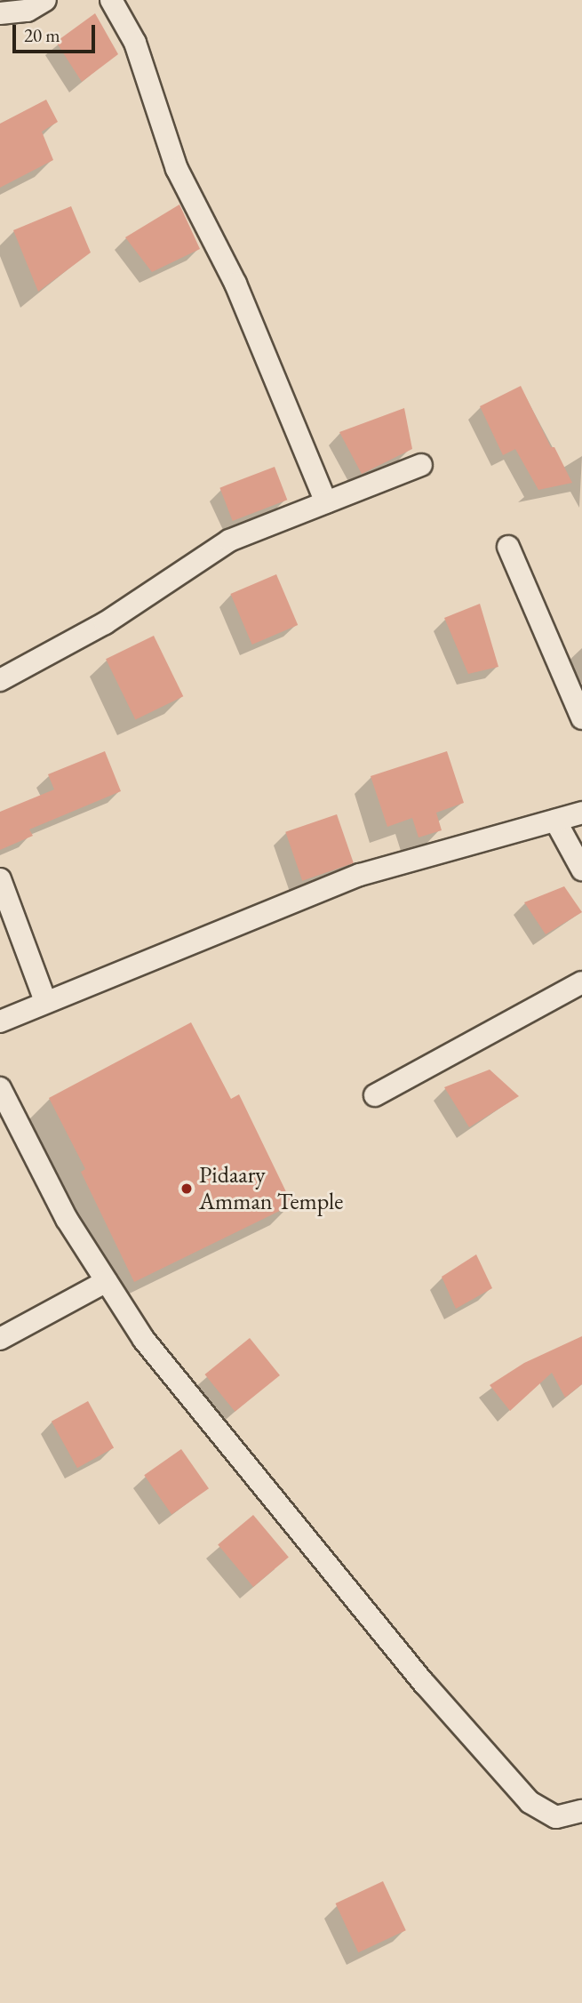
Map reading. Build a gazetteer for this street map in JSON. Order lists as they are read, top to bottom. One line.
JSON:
{"places":["Pidaary Amman Temple"],"scale_bar":"20 m"}
